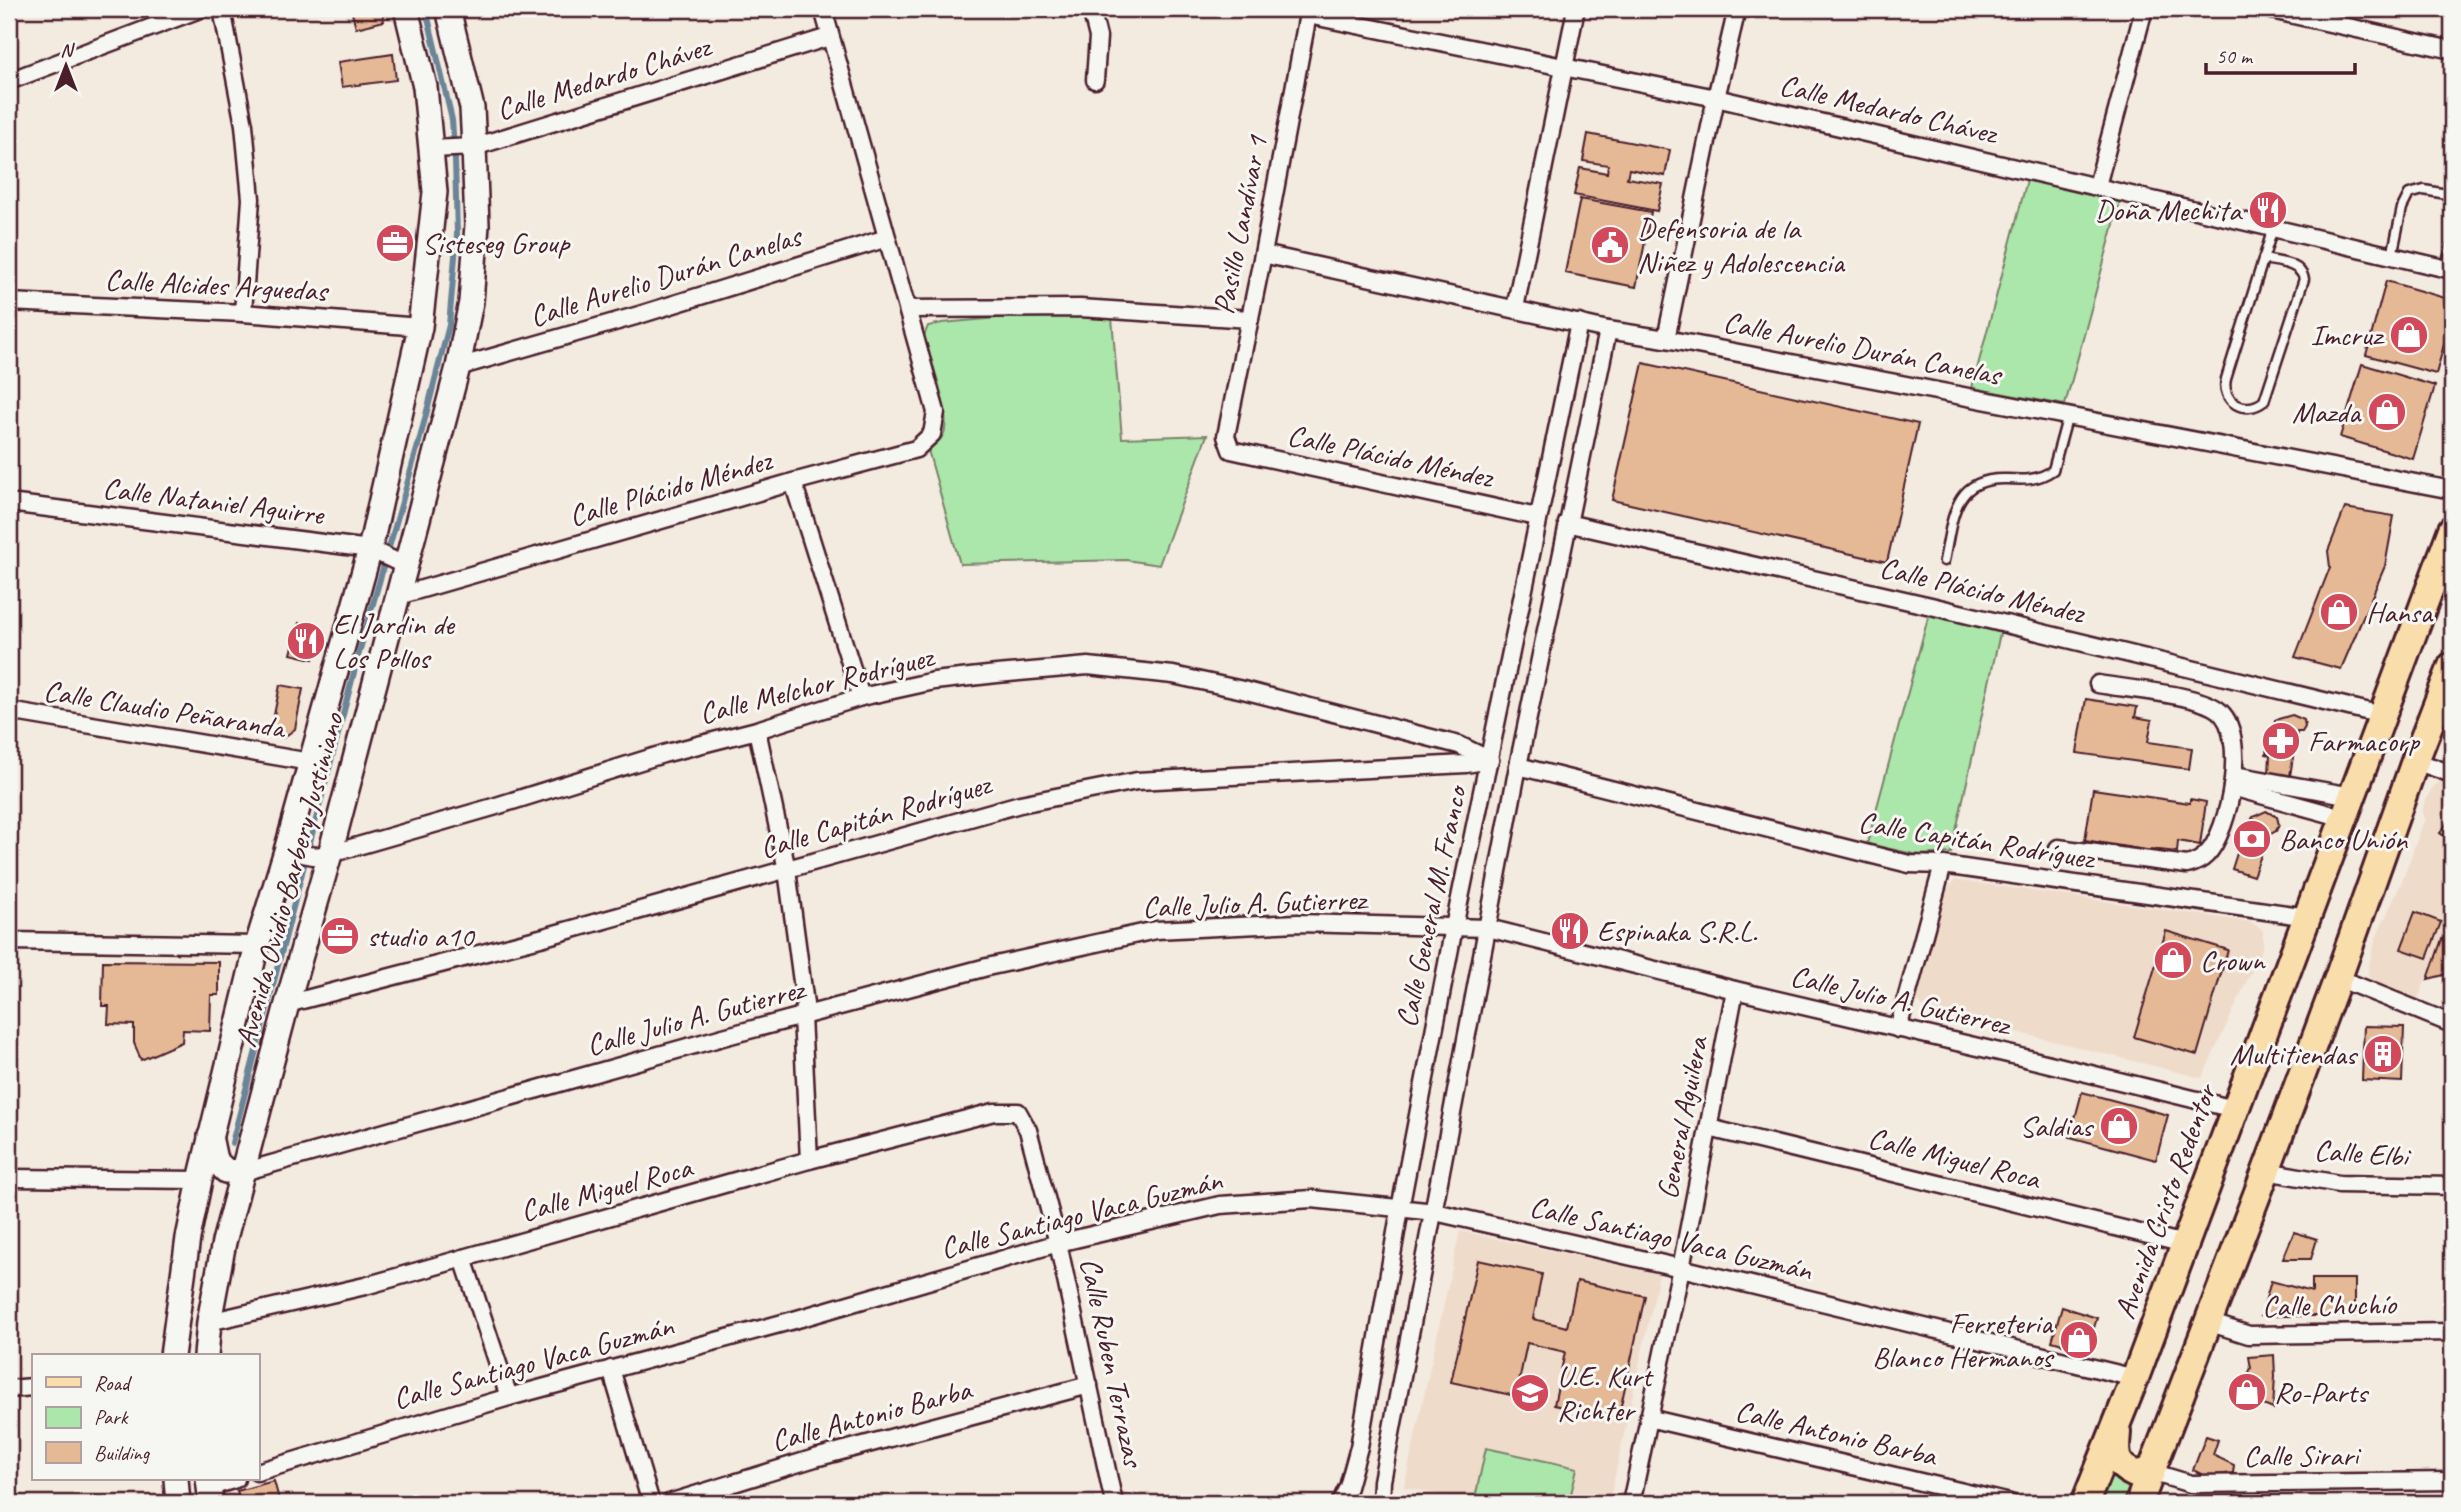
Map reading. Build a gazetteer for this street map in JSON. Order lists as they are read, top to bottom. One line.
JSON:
{"streets":{"main road":["Avenida Cristo Redentor"],"street":["Calle Medardo Chávez","Pasillo Landívar 1","Calle Aurelio Durán Canelas","Calle Alcides Arguedas","Calle Plácido Méndez","Calle Nataniel Aguirre","Calle Melchor Rodríguez","Calle Claudio Peñaranda","Calle Capitán Rodríguez","Avenida Ovidio Barbery Justiniano","Calle Julio A. Gutierrez","Calle General M. Franco","General Aguilera","Calle Elbi","Calle Miguel Roca","Calle Santiago Vaca Guzmán","Calle Chuchío","Calle Ruben Terrazas","Calle Antonio Barba","Calle Sirari"]},"crossings":[["Calle Medardo Chávez","Pasillo Landívar 1"],["Calle Medardo Chávez","Avenida Ovidio Barbery Justiniano"],["Pasillo Landívar 1","Calle Aurelio Durán Canelas"],["Pasillo Landívar 1","Calle Plácido Méndez"],["Calle Aurelio Durán Canelas","Avenida Ovidio Barbery Justiniano"],["Calle Aurelio Durán Canelas","Calle General M. Franco"],["Calle Alcides Arguedas","Avenida Ovidio Barbery Justiniano"],["Calle Plácido Méndez","Avenida Ovidio Barbery Justiniano"],["Calle Plácido Méndez","Calle General M. Franco"],["Calle Plácido Méndez","Avenida Cristo Redentor"],["Calle Nataniel Aguirre","Avenida Ovidio Barbery Justiniano"],["Calle Melchor Rodríguez","Calle Capitán Rodríguez"],["Calle Melchor Rodríguez","Avenida Ovidio Barbery Justiniano"],["Calle Melchor Rodríguez","Calle General M. Franco"],["Calle Claudio Peñaranda","Avenida Ovidio Barbery Justiniano"],["Calle Capitán Rodríguez","Avenida Ovidio Barbery Justiniano"],["Calle Capitán Rodríguez","Calle General M. Franco"],["Calle Capitán Rodríguez","Avenida Cristo Redentor"],["Avenida Ovidio Barbery Justiniano","Calle Julio A. Gutierrez"],["Avenida Ovidio Barbery Justiniano","Calle Miguel Roca"],["Calle Julio A. Gutierrez","Calle General M. Franco"],["Calle Julio A. Gutierrez","General Aguilera"],["Calle Julio A. Gutierrez","Avenida Cristo Redentor"],["Calle General M. Franco","Calle Santiago Vaca Guzmán"],["General Aguilera","Calle Miguel Roca"],["General Aguilera","Calle Santiago Vaca Guzmán"],["General Aguilera","Calle Antonio Barba"],["Calle Miguel Roca","Avenida Cristo Redentor"],["Calle Miguel Roca","Calle Ruben Terrazas"],["Avenida Cristo Redentor","Calle Santiago Vaca Guzmán"],["Calle Santiago Vaca Guzmán","Calle Ruben Terrazas"],["Calle Ruben Terrazas","Calle Antonio Barba"]],"places":{"restaurant":["Doña Mechita","El Jardin de Los Pollos","Espinaka S.R.L."],"office":["Sisteseg Group","studio a10"],"public building":["Defensoria de la Niñez y Adolescencia"],"shop":["Imcruz","Mazda","Hansa","Crown","Saldias","Ferreteria Blanco Hermanos","Ro-Parts"],"pharmacy":["Farmacorp"],"bank":["Banco Unión"],"building":["Multitiendas"],"school or university":["U.E. Kurt Richter"]},"legend":["Road","Park","Building"],"scale_bar":"50 m","north":"top"}
